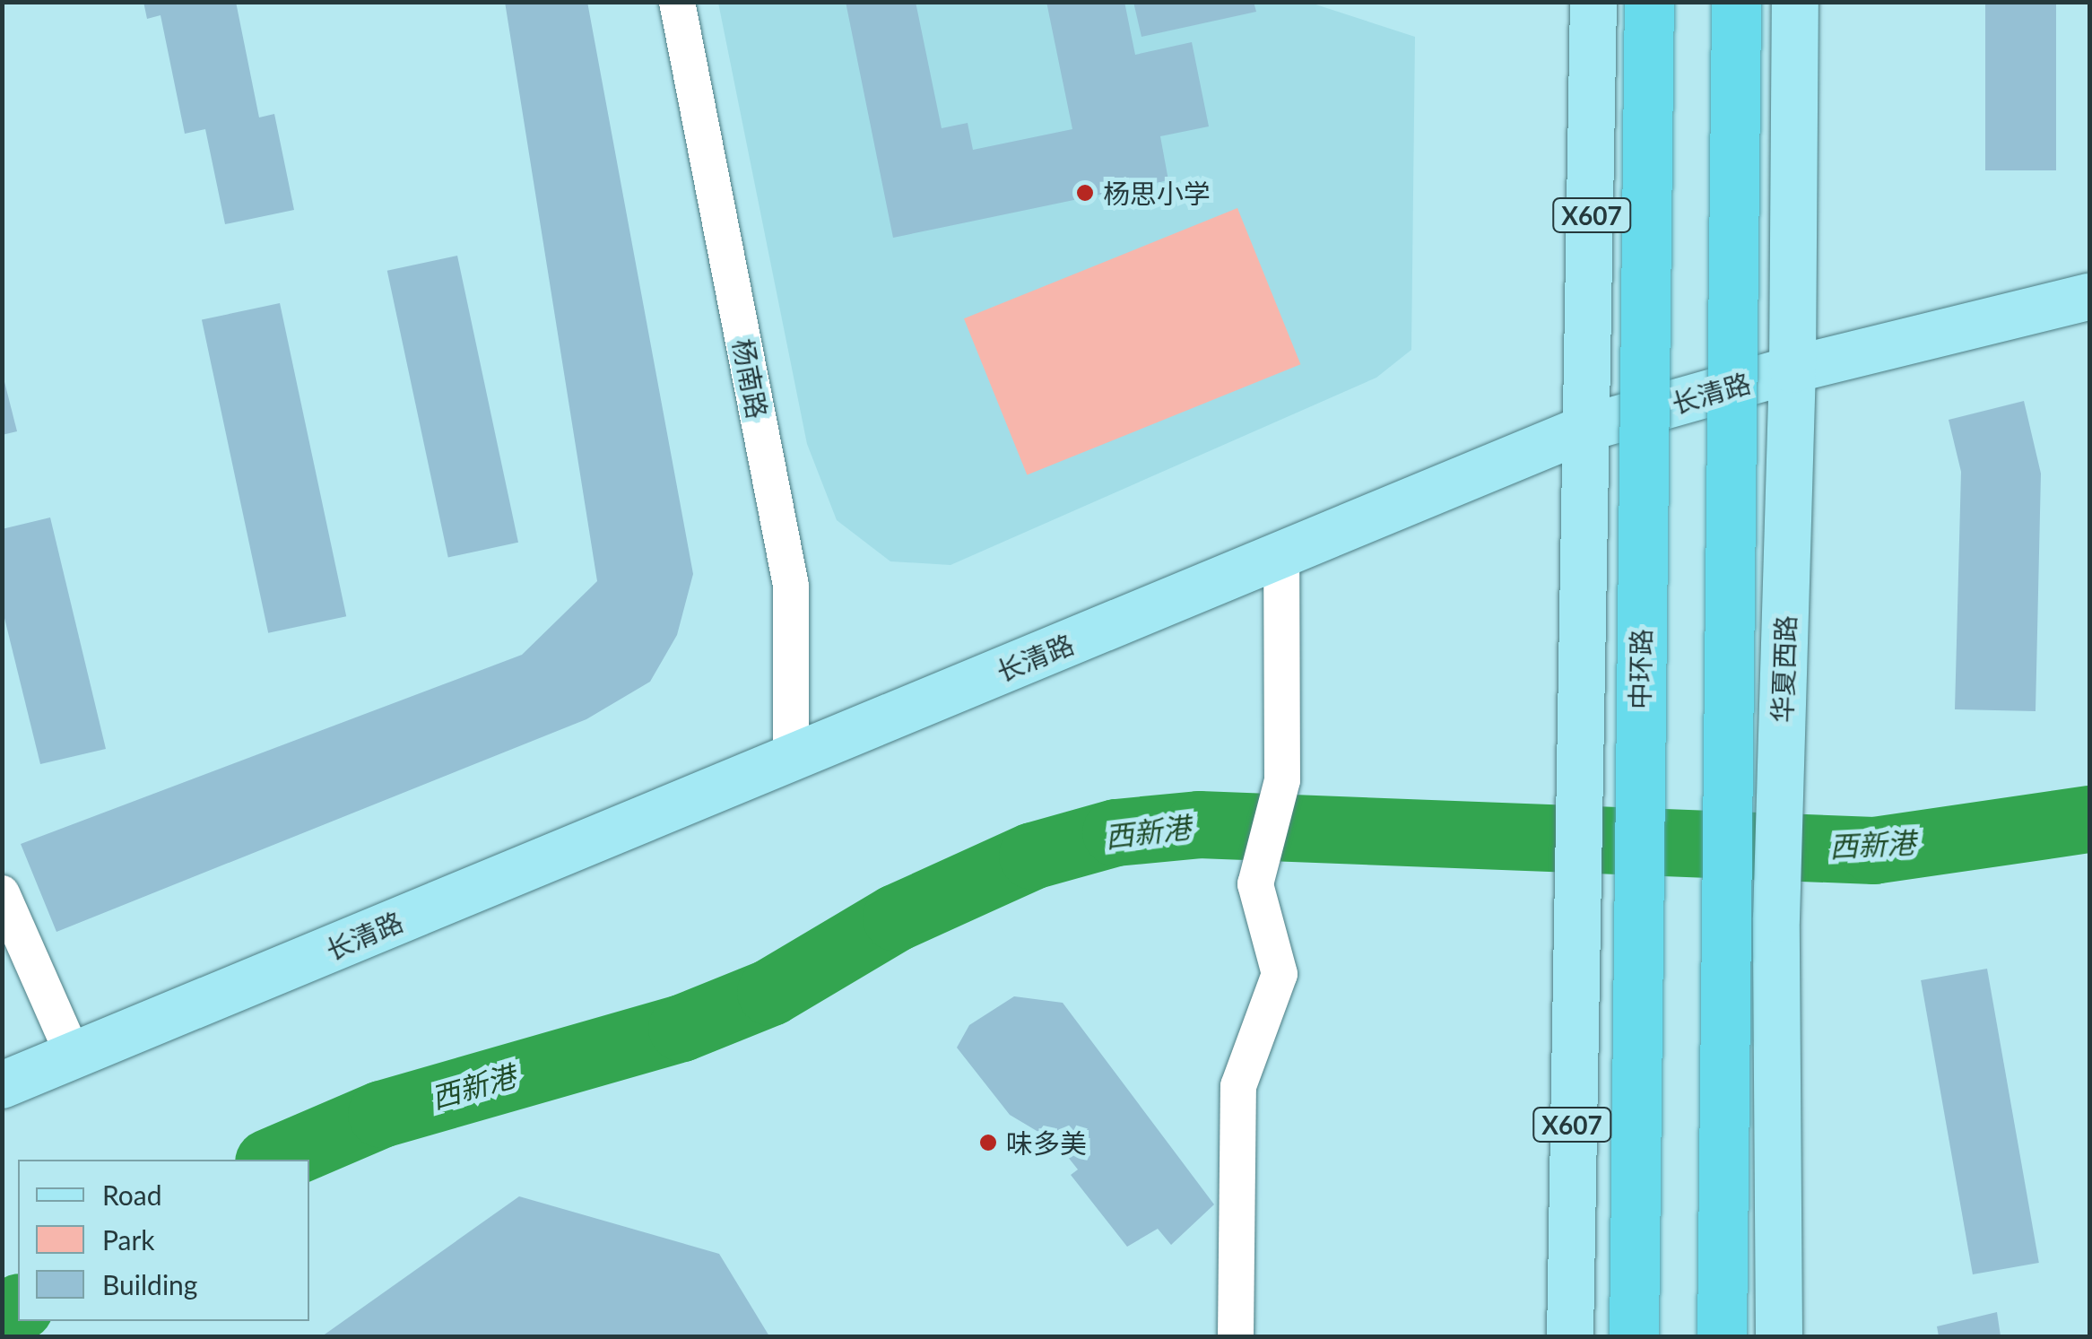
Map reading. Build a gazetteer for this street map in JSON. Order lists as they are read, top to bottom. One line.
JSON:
{"streets":{"highway":["中环路"],"main road":["X607","长清路","华夏西路"],"street":["杨南路"]},"crossings":[["X607","长清路"],["杨南路","长清路"],["长清路","华夏西路"]],"water":["西新港"],"places":["杨思小学","味多美"],"legend":["Road","Park","Building"]}
